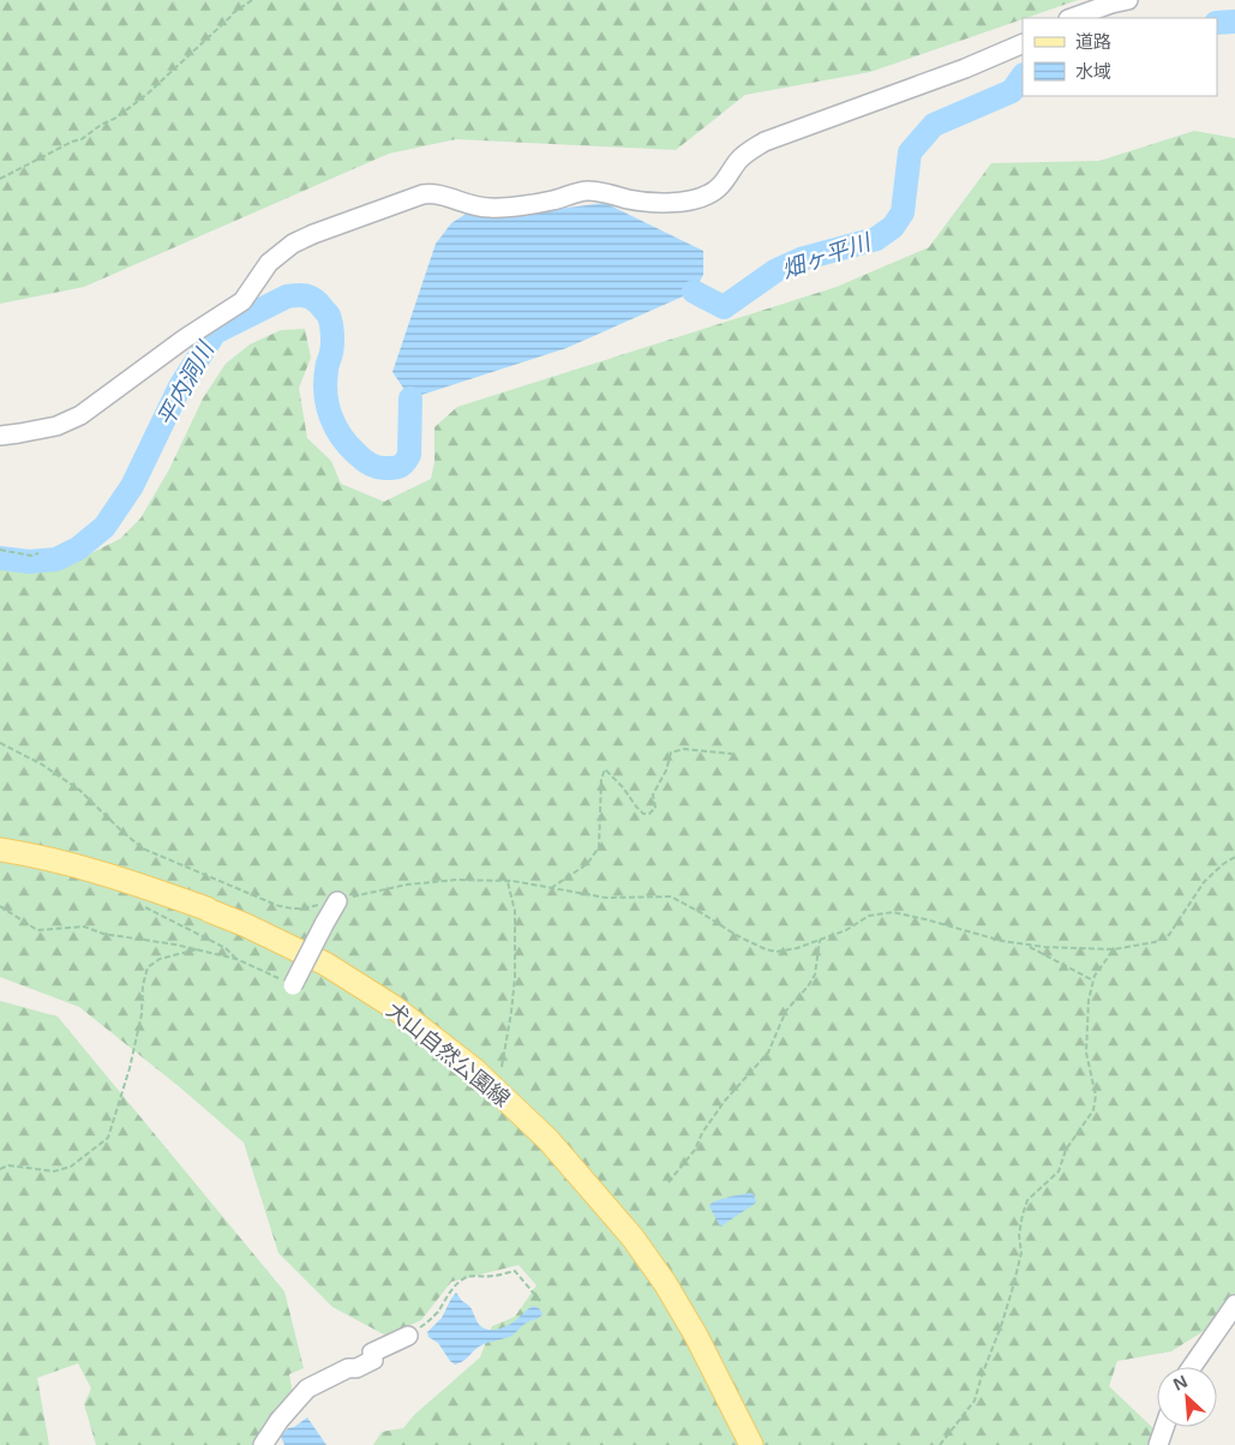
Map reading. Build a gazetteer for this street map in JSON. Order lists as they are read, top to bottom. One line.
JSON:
{"streets":{"main road":["犬山自然公園線"]},"water":["畑ヶ平川","平内洞川"],"legend":["道路","水域"],"north":"top left"}
